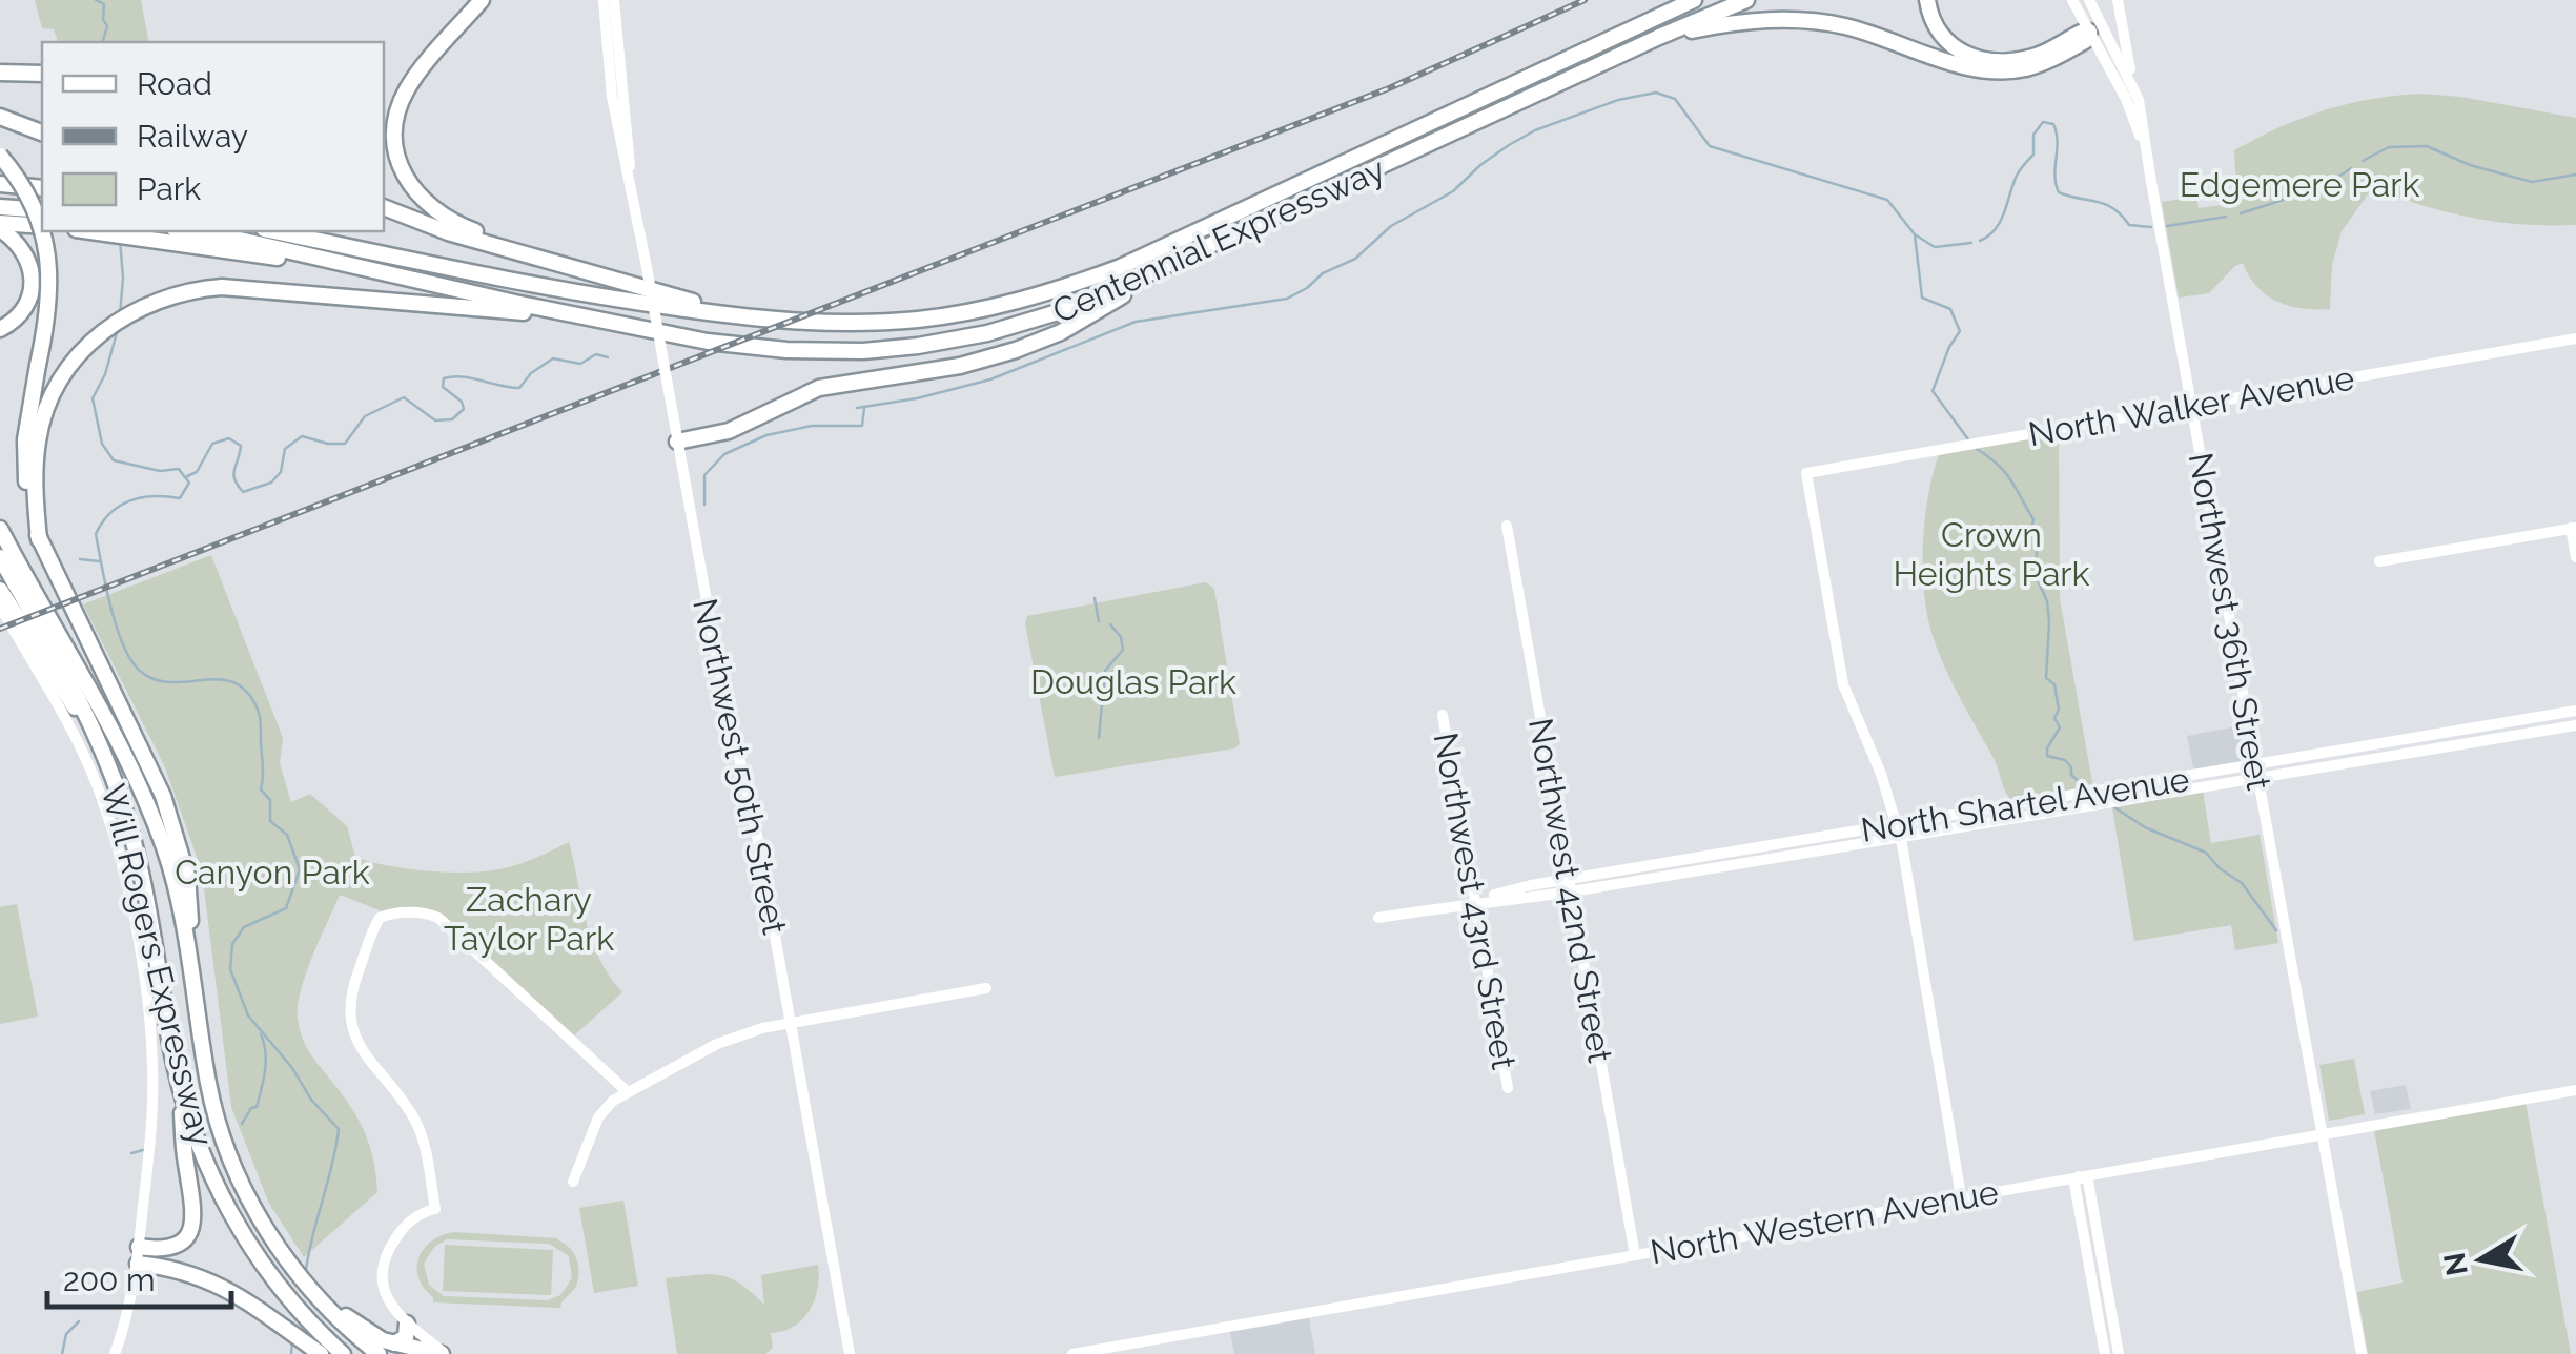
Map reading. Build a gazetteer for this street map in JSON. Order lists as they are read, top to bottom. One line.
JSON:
{"streets":{"highway":["Centennial Expressway","Will Rogers Expressway"],"street":["North Walker Avenue","Northwest 36th Street","Northwest 50th Street","North Shartel Avenue","Northwest 42nd Street","Northwest 43rd Street","North Western Avenue"]},"crossings":[["North Walker Avenue","Northwest 36th Street"],["North Walker Avenue","North Shartel Avenue"],["Northwest 36th Street","North Shartel Avenue"],["Northwest 36th Street","North Western Avenue"],["North Shartel Avenue","Northwest 42nd Street"],["North Shartel Avenue","Northwest 43rd Street"],["Northwest 42nd Street","North Western Avenue"]],"parks":["Edgemere Park","Crown Heights Park","Douglas Park","Canyon Park","Zachary Taylor Park"],"legend":["Road","Railway","Park"],"scale_bar":"200 m","north":"left"}
